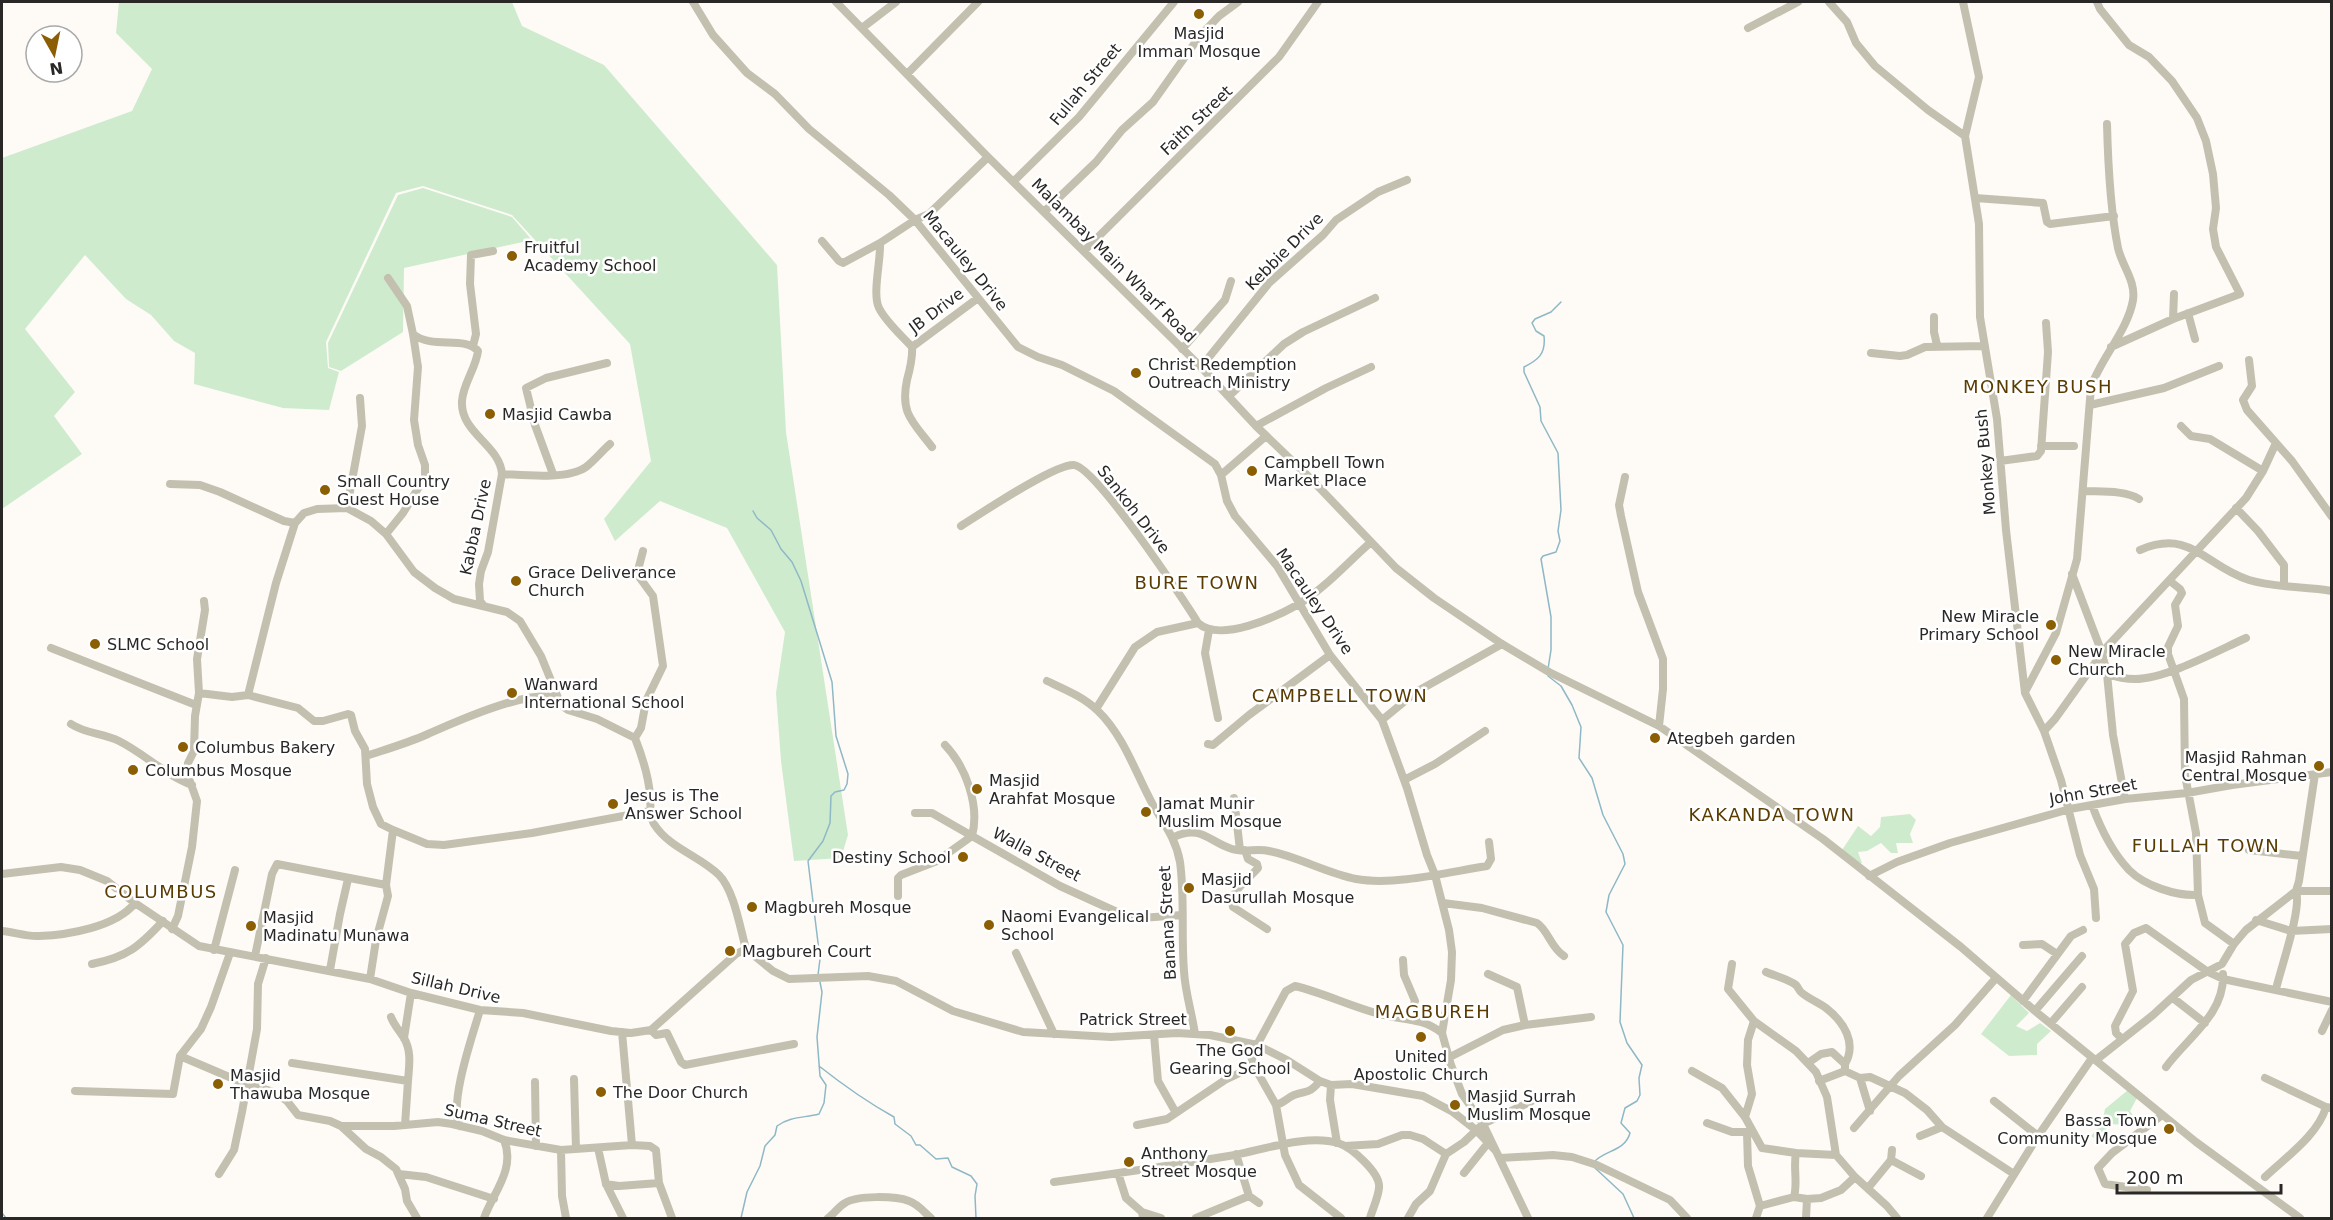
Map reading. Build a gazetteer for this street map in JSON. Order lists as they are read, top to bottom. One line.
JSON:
{"streets":{"street":["Fullah Street","Faith Street","Kebbie Drive","Macauley Drive","Malambay Main Wharf Road","JB Drive","Monkey Bush","Sankoh Drive","Kabba Drive","John Street","Walla Street","Banana Street","Sillah Drive","Patrick Street","Suma Street"]},"crossings":[["Fullah Street","Malambay Main Wharf Road"],["Faith Street","Malambay Main Wharf Road"],["Kebbie Drive","Malambay Main Wharf Road"],["Macauley Drive","JB Drive"],["Macauley Drive","Patrick Street"],["Malambay Main Wharf Road","John Street"],["Monkey Bush","John Street"],["Walla Street","Banana Street"],["Banana Street","Patrick Street"]],"districts":["MONKEY BUSH","BURE TOWN","CAMPBELL TOWN","KAKANDA TOWN","FULLAH TOWN","COLUMBUS","MAGBUREH"],"places":["Masjid Imman Mosque","Fruitful Academy School","Christ Redemption Outreach Ministry","Masjid Cawba","Campbell Town Market Place","Small Country Guest House","Grace Deliverance Church","New Miracle Primary School","SLMC School","New Miracle Church","Wanward International School","Ategbeh garden","Columbus Bakery","Masjid Rahman Central Mosque","Columbus Mosque","Masjid Arahfat Mosque","Jesus is The Answer School","Jamat Munir Muslim Mosque","Destiny School","Masjid Dasurullah Mosque","Magbureh Mosque","Naomi Evangelical School","Masjid Madinatu Munawa","Magbureh Court","The God Gearing School","United Apostolic Church","Masjid Thawuba Mosque","The Door Church","Masjid Surrah Muslim Mosque","Bassa Town Community Mosque","Anthony Street Mosque"],"scale_bar":"200 m","north":"bottom"}
